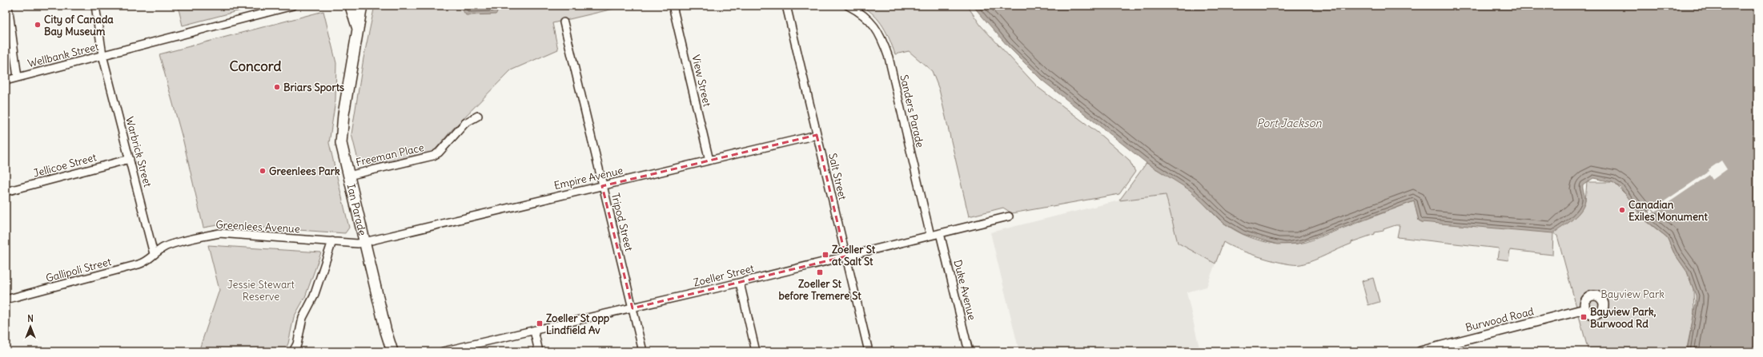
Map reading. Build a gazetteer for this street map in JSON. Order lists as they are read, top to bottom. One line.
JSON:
{"streets":{"main road":["Ian Parade"],"street":["Wellbank Street","View Street","Sanders Parade","Warbrick Street","Freeman Place","Jellicoe Street","Salt Street","Empire Avenue","Tripod Street","Greenlees Avenue","Gallipoli Street","Zoeller Street","Duke Avenue","Burwood Road"]},"crossings":[["Wellbank Street","Warbrick Street"],["View Street","Empire Avenue"],["Sanders Parade","Zoeller Street"],["Warbrick Street","Jellicoe Street"],["Warbrick Street","Greenlees Avenue"],["Warbrick Street","Gallipoli Street"],["Freeman Place","Ian Parade"],["Salt Street","Empire Avenue"],["Salt Street","Zoeller Street"],["Empire Avenue","Ian Parade"],["Empire Avenue","Tripod Street"],["Empire Avenue","Greenlees Avenue"],["Ian Parade","Greenlees Avenue"],["Tripod Street","Zoeller Street"],["Greenlees Avenue","Gallipoli Street"],["Zoeller Street","Duke Avenue"]],"districts":["Concord"],"water":["Port Jackson"],"parks":["Jessie Stewart Reserve","Bayview Park"],"places":{"other":["City of Canada Bay Museum","Briars Sports","Greenlees Park","Canadian Exiles Monument"],"transit":["Zoeller St at Salt St","Zoeller St before Tremere St","Bayview Park, Burwood Rd","Zoeller St opp Lindfield Av"]},"north":"top"}
